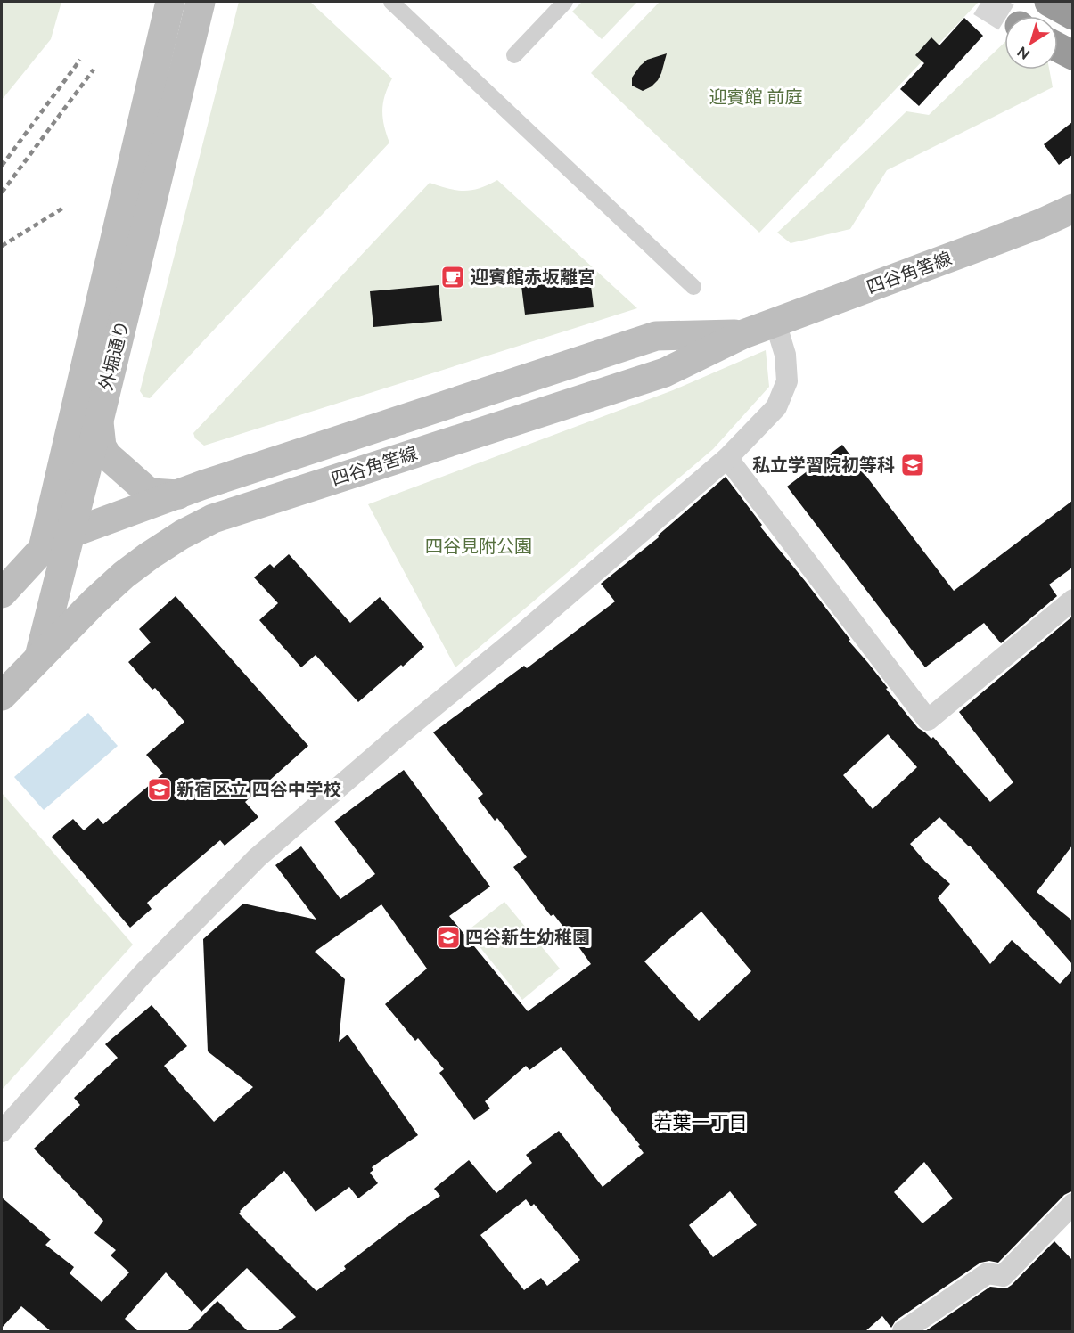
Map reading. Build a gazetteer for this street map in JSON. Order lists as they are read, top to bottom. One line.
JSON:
{"streets":{"main road":["四谷角筈線","外堀通り"]},"crossings":[["四谷角筈線","外堀通り"]],"districts":["若葉一丁目"],"parks":["迎賓館 前庭","四谷見附公園"],"places":{"cafe":["迎賓館赤坂離宮"],"school or university":["私立学習院初等科","新宿区立 四谷中学校","四谷新生幼稚園"]},"north":"bottom left"}
